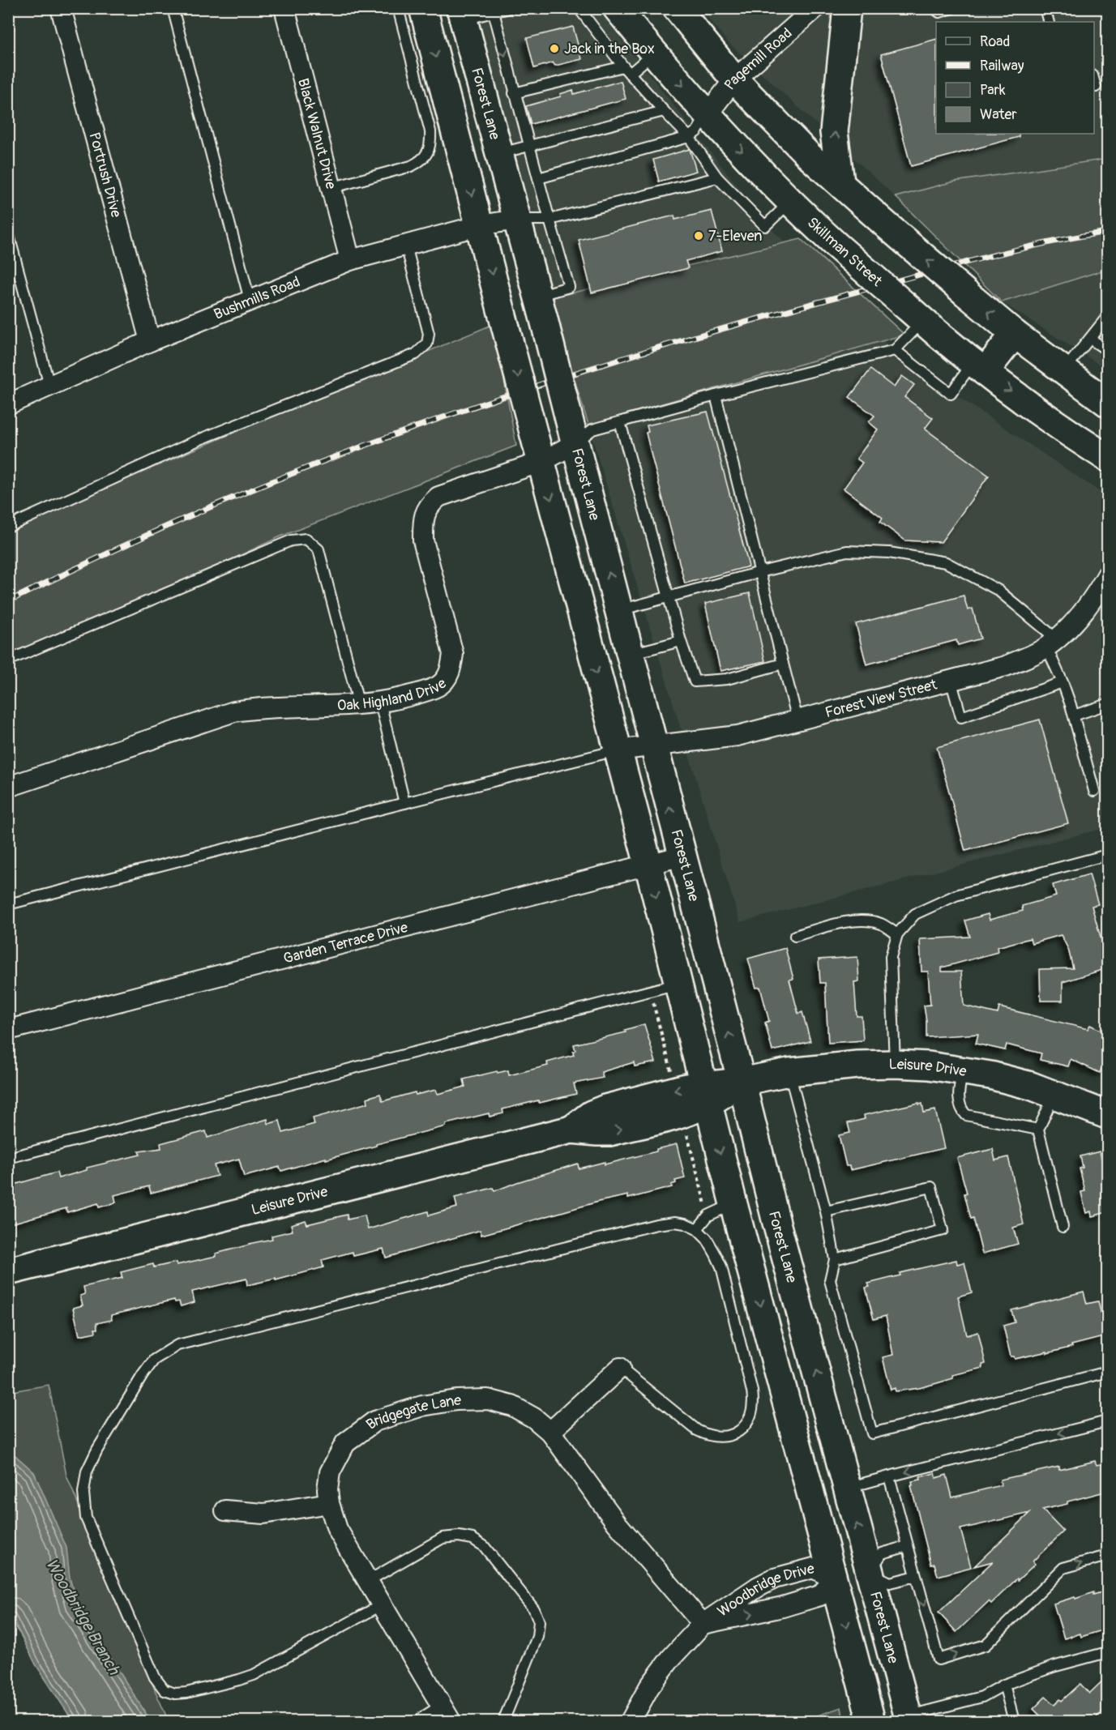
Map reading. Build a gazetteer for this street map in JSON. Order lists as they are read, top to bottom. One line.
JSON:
{"streets":{"main road":["Forest Lane","Skillman Street","Leisure Drive"],"street":["Pagemill Road","Black Walnut Drive","Portrush Drive","Bushmills Road","Oak Highland Drive","Forest View Street","Garden Terrace Drive","Bridgegate Lane","Woodbridge Drive"]},"crossings":[["Pagemill Road","Skillman Street"],["Forest Lane","Bushmills Road"],["Forest Lane","Oak Highland Drive"],["Forest Lane","Forest View Street"],["Forest Lane","Garden Terrace Drive"],["Forest Lane","Leisure Drive"],["Black Walnut Drive","Bushmills Road"],["Portrush Drive","Bushmills Road"],["Bridgegate Lane","Woodbridge Drive"]],"water":["Woodbridge Branch"],"places":["Jack in the Box","7-Eleven"],"legend":["Road","Railway","Park","Water"]}
